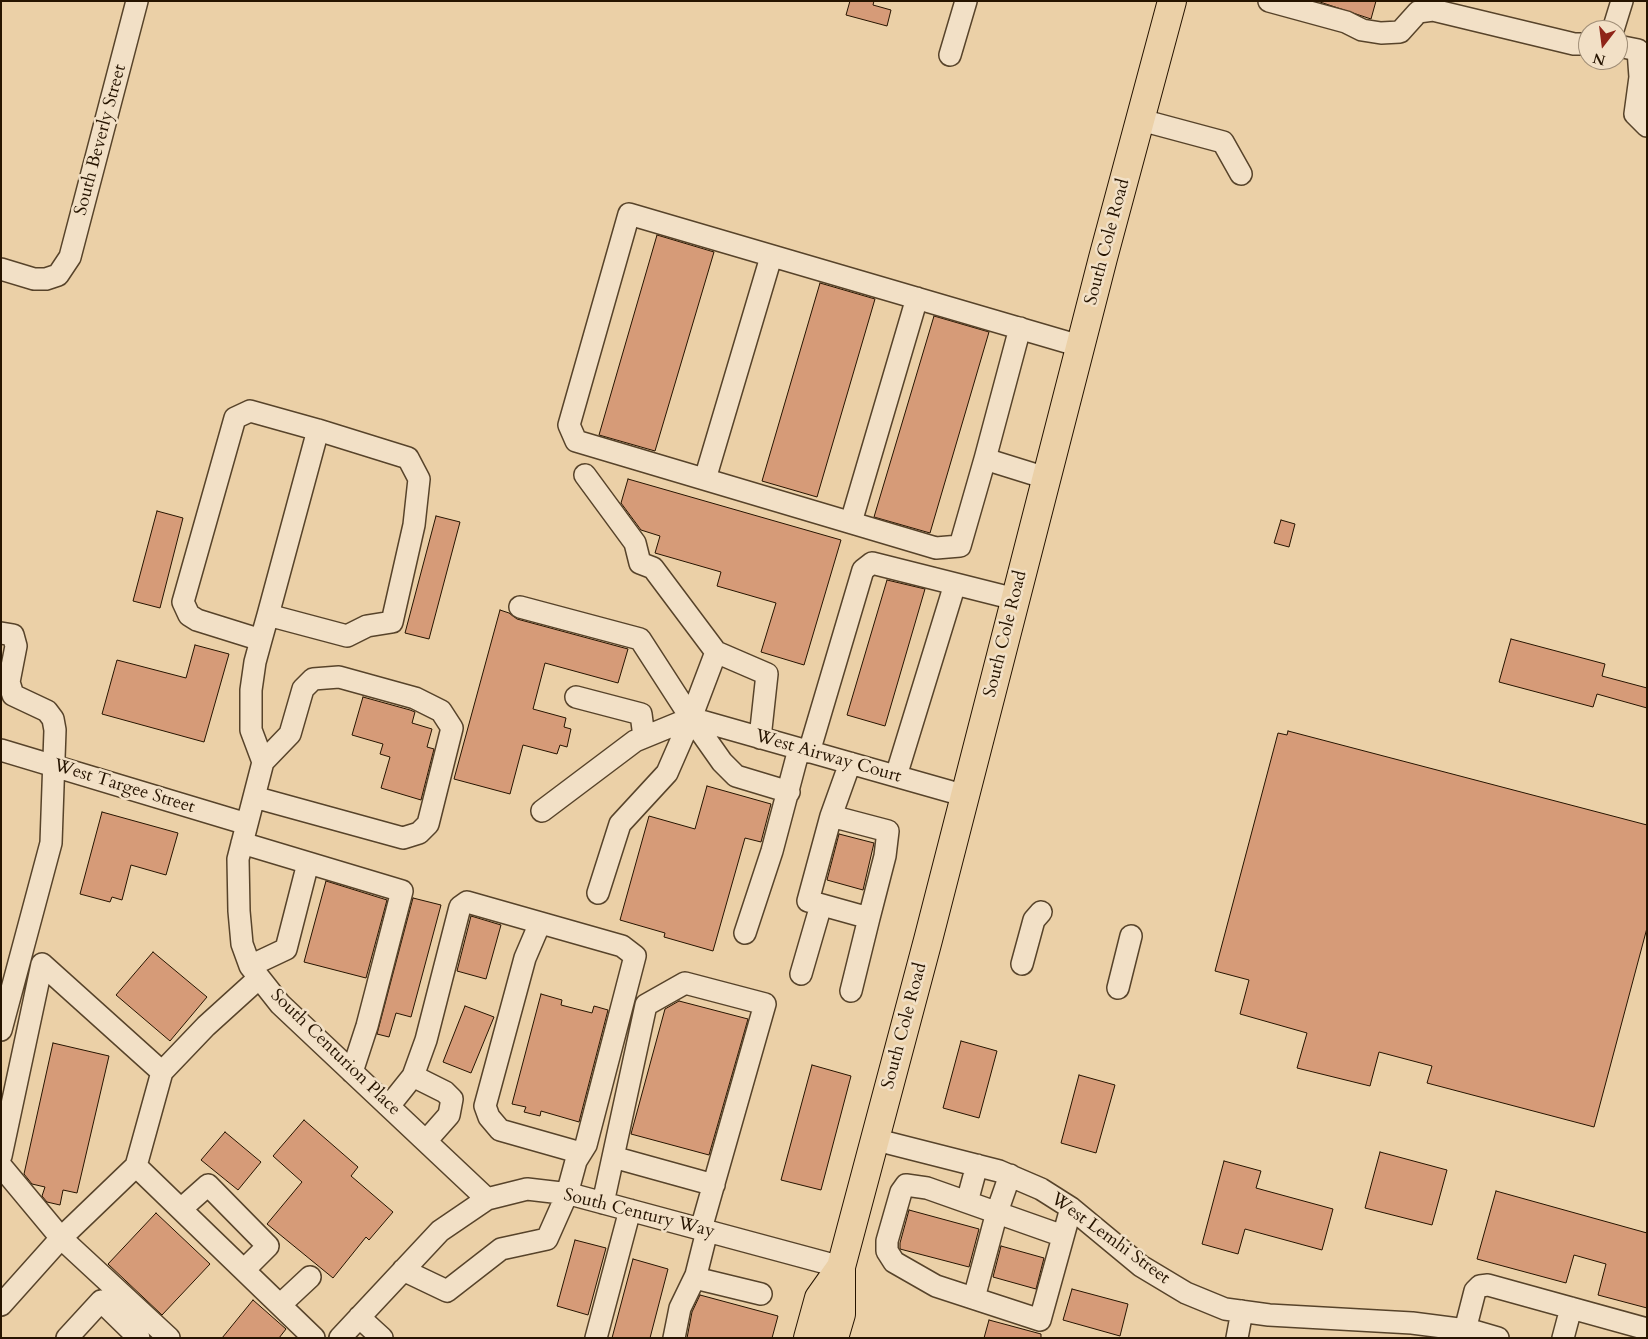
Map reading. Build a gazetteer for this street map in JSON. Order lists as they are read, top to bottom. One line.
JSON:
{"streets":{"main road":["South Cole Road"],"street":["South Beverly Street","West Airway Court","West Targee Street","South Centurion Place","South Century Way","West Lemhi Street"]},"crossings":[["South Cole Road","West Airway Court"],["South Cole Road","South Century Way"],["South Cole Road","West Lemhi Street"],["West Targee Street","South Centurion Place"],["South Centurion Place","South Century Way"]],"north":"bottom"}
